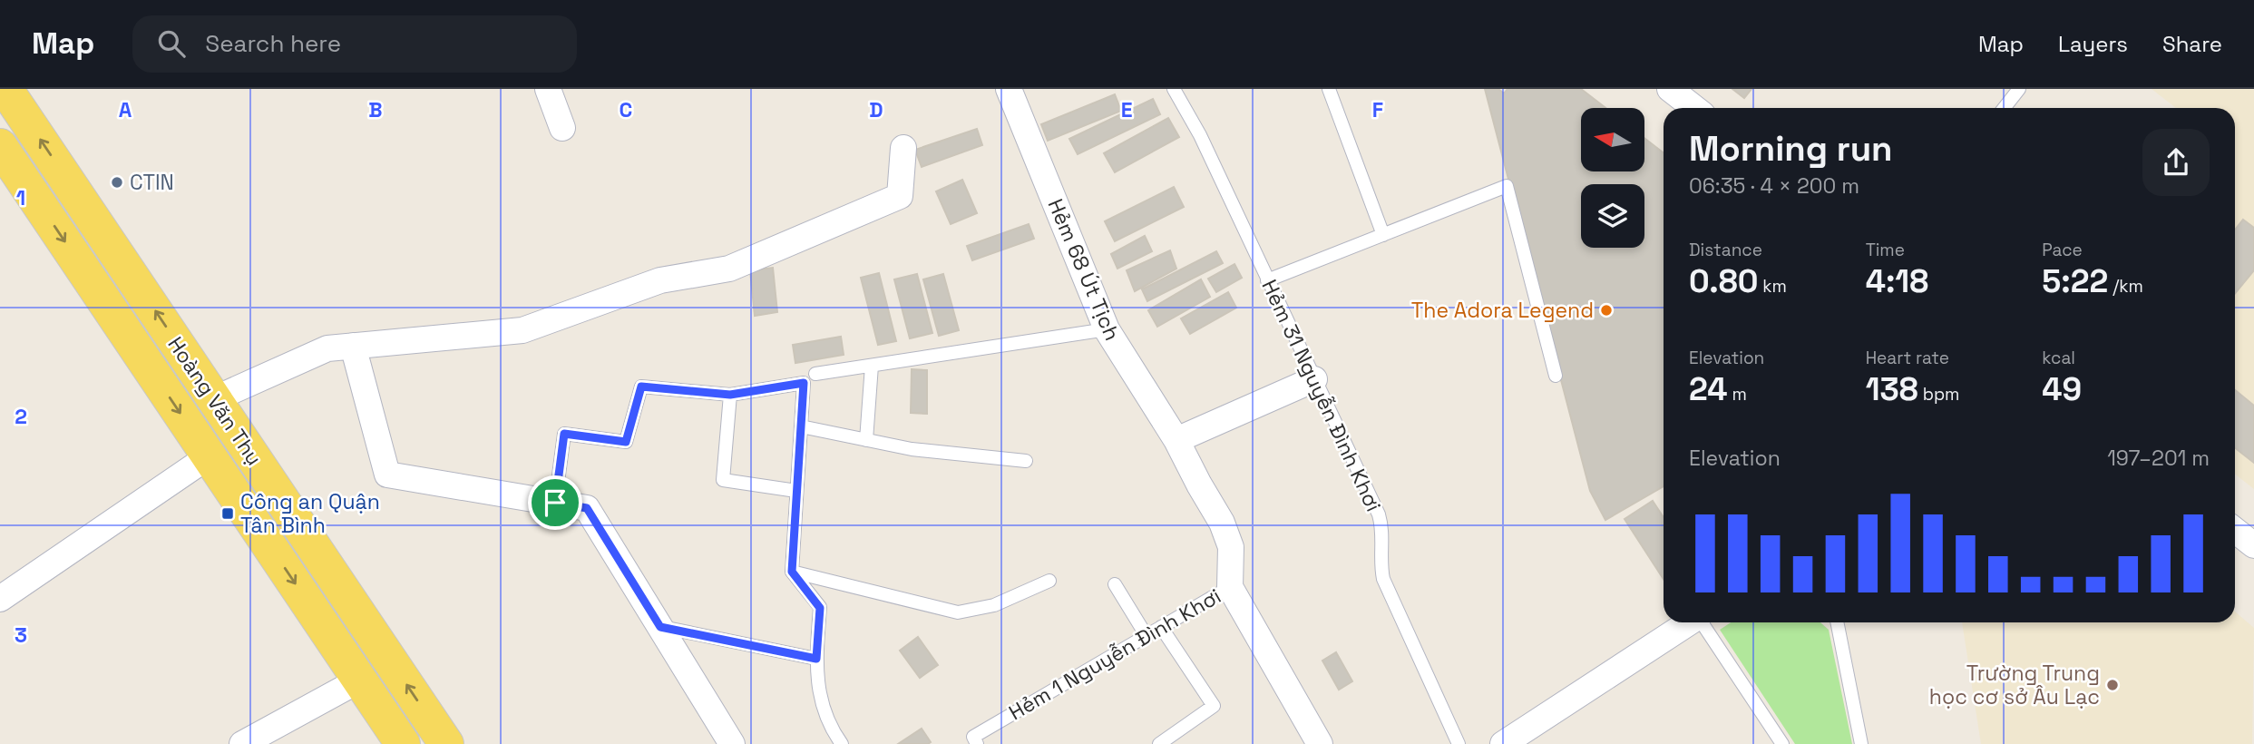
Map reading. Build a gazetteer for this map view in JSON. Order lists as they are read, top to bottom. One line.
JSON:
{"streets":{"main road":["Hoàng Văn Thụ"],"street":["Hẻm 68 Út Tịch"],"lane":["Hẻm 31 Nguyễn Đình Khơi","Hẻm 1 Nguyễn Đình Khơi"]},"crossings":[["Hẻm 68 Út Tịch","Hẻm 1 Nguyễn Đình Khơi"]],"places":{"other":["CTIN","The Adora Legend","Trường Trung học cơ sở Âu Lạc"],"transit":["Công an Quận Tân Bình"]},"north":"left","page":{"header":"Map","search":"Search here","nav":["Map","Layers","Share"],"heading":["Morning run","06:35 · 4 × 200 m"],"stats":[["Distance","0.80 km"],["Time","4:18"],["Pace","5:22 /km"],["Elevation","24 m"],["Heart rate","138 bpm"],["kcal","49"]],"chart":["Elevation","197–201 m"]},"grid":{"columns":["A","B","C","D","E","F"],"rows":["1","2","3"]}}
